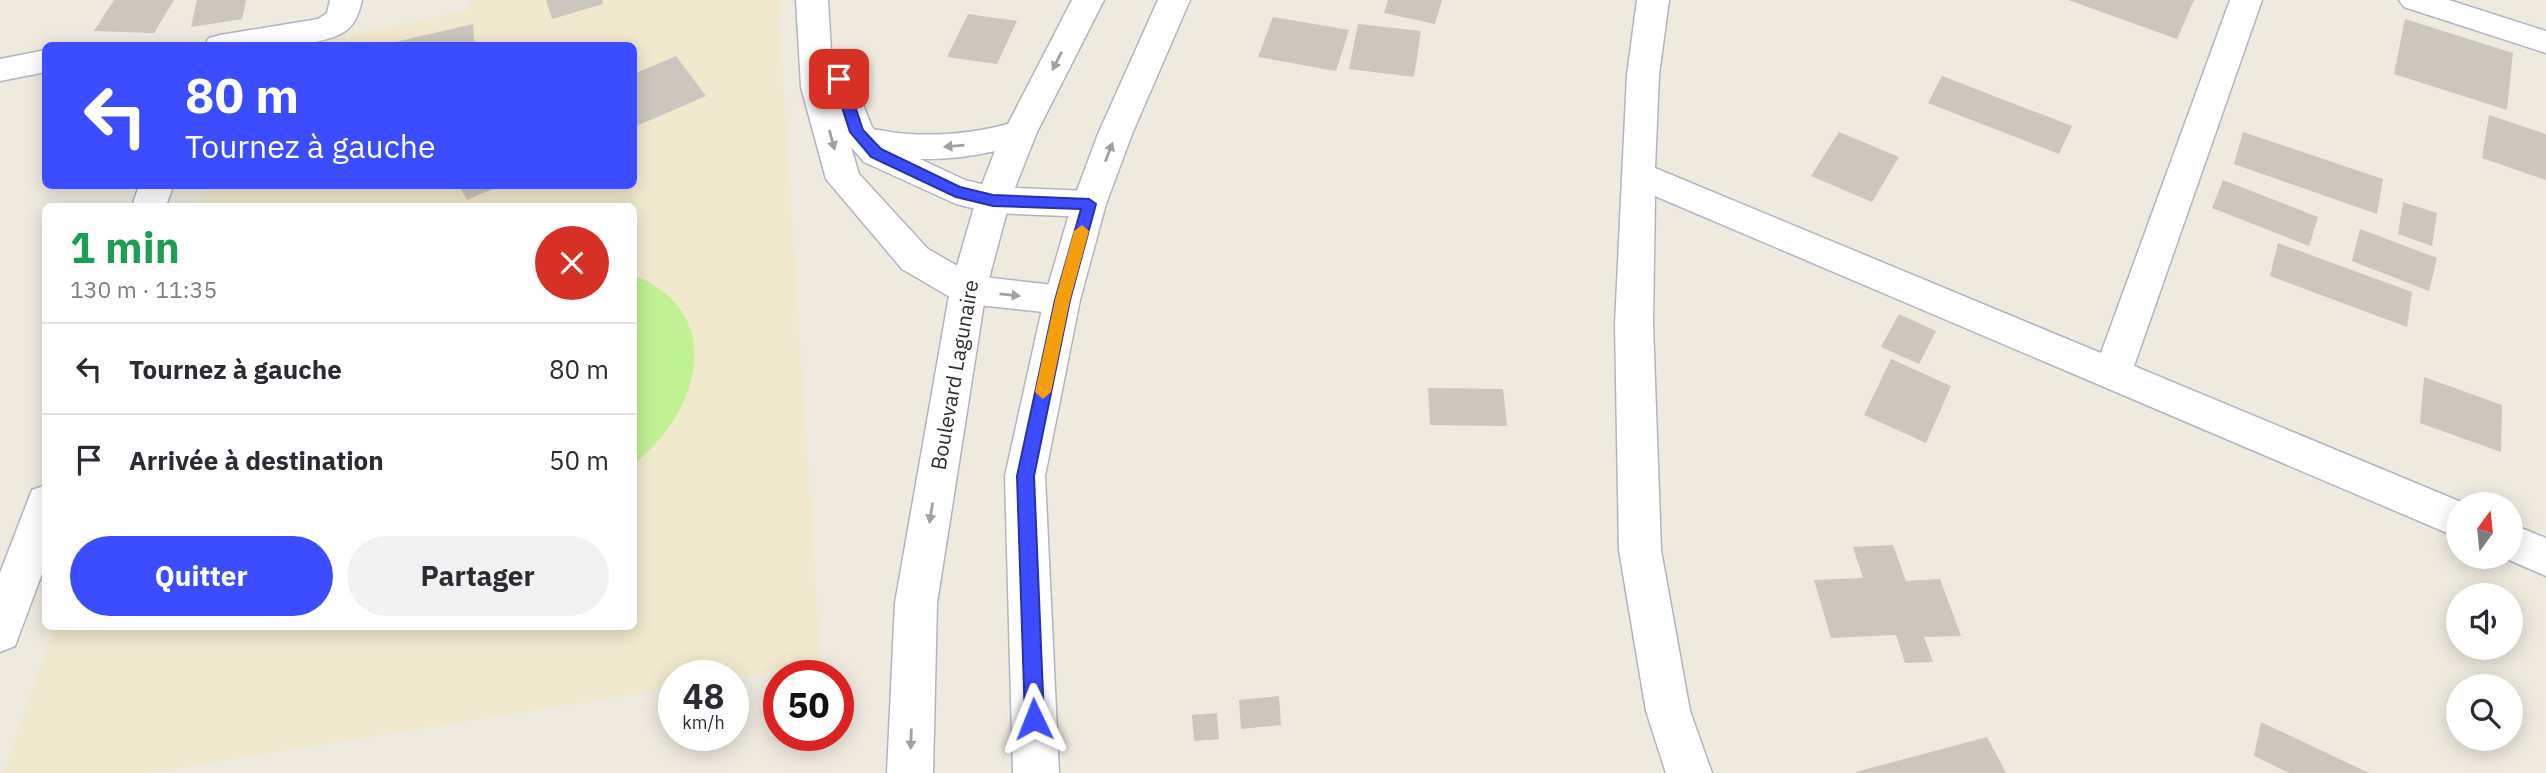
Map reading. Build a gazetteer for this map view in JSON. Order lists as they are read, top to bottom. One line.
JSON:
{"streets":{"street":["Boulevard Lagunaire"]},"north":"top","page":{"turn":["80 m","Tournez à gauche"],"heading":["1 min","130 m · 11:35"],"list":[{"name":"Tournez à gauche","value":"80 m"},{"name":"Arrivée à destination","value":"50 m"}],"buttons":["Quitter","Partager"],"speed":"48 km/h","limit":"50"}}
